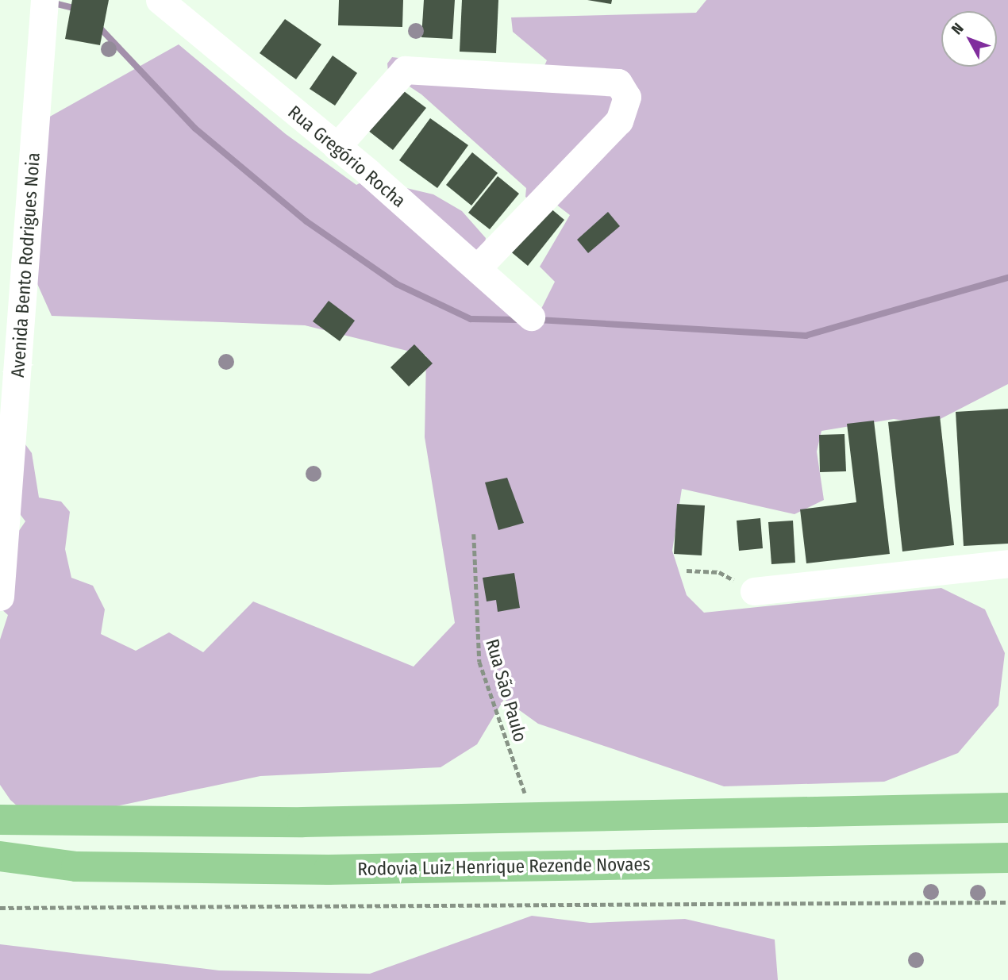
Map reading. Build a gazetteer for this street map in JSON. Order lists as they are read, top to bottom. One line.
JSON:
{"streets":{"highway":["Rodovia Luiz Henrique Rezende Novaes"],"street":["Rua Gregório Rocha","Avenida Bento Rodrigues Noia"],"path":["Rua São Paulo"]},"north":"top left"}
